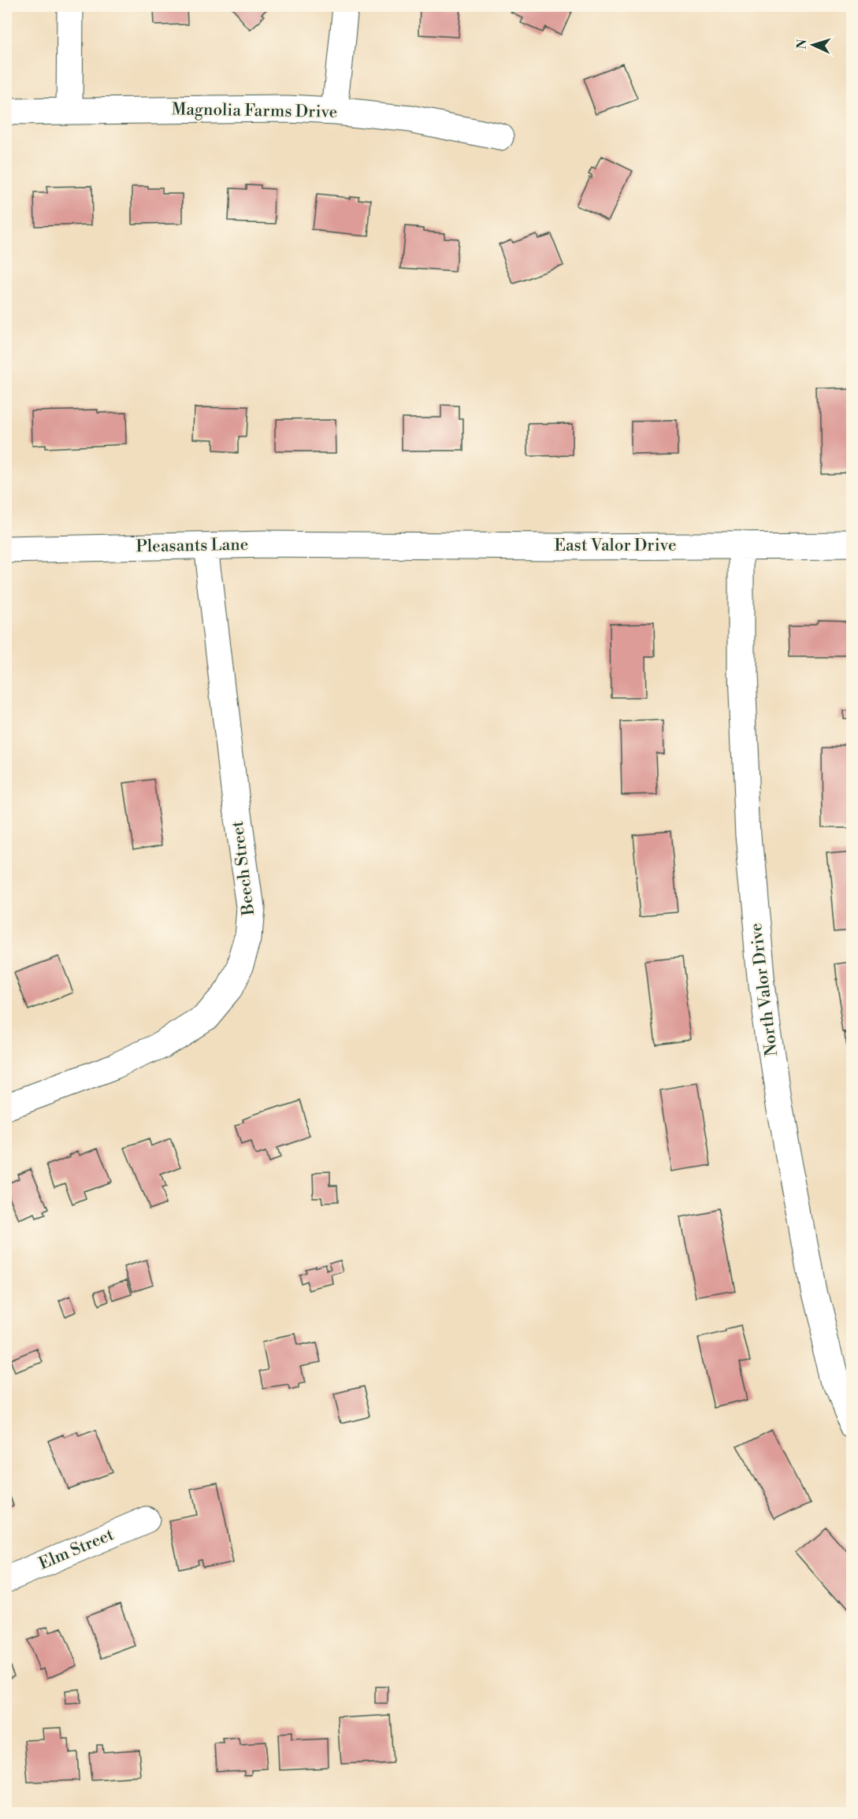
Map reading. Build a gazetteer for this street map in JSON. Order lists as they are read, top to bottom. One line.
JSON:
{"streets":{"street":["Magnolia Farms Drive","Pleasants Lane","East Valor Drive","Beech Street","North Valor Drive","Elm Street"]},"crossings":[["Pleasants Lane","East Valor Drive"],["Pleasants Lane","Beech Street"],["East Valor Drive","North Valor Drive"]],"north":"left"}
